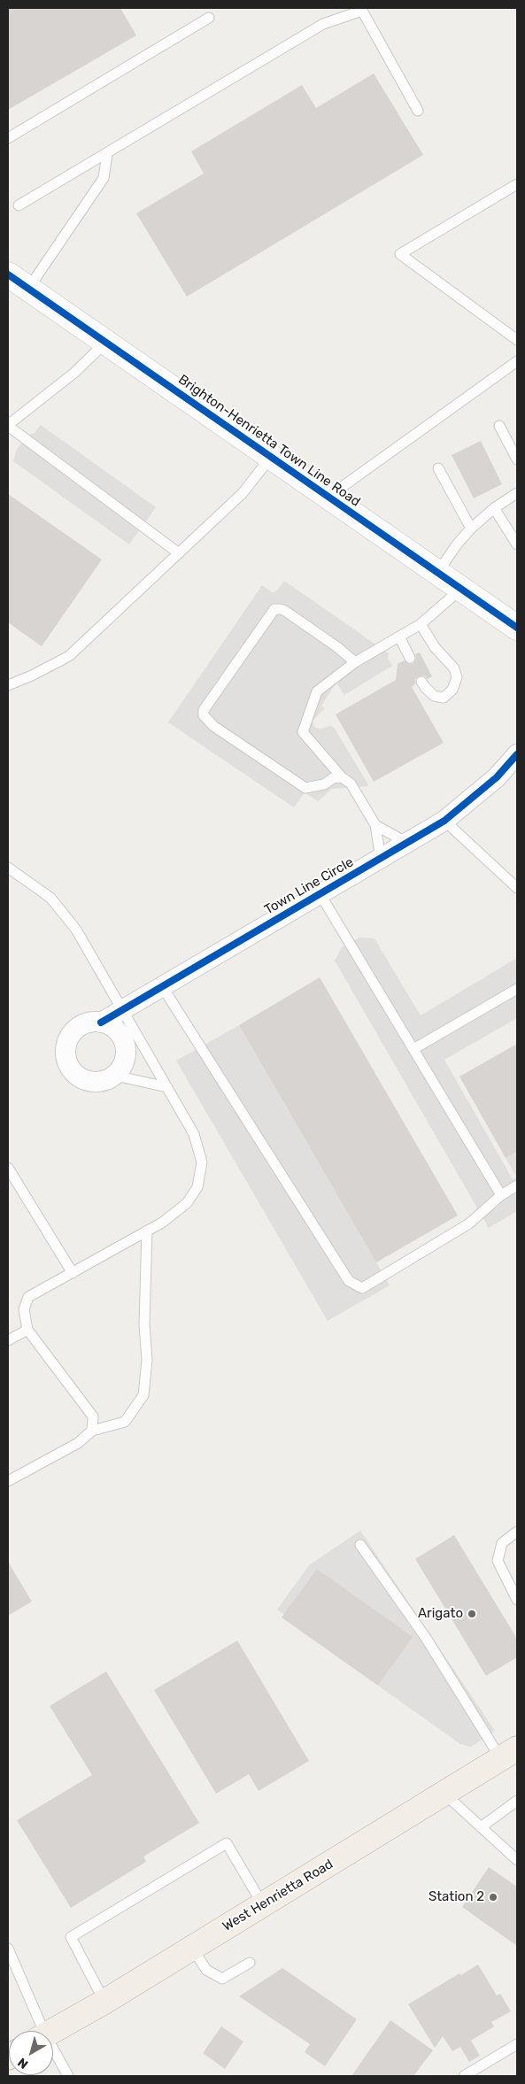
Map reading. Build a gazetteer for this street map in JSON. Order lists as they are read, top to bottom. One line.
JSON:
{"streets":{"main road":["West Henrietta Road"],"street":["Brighton-Henrietta Town Line Road","Town Line Circle"]},"places":["Arigato","Station 2"],"north":"bottom left"}
